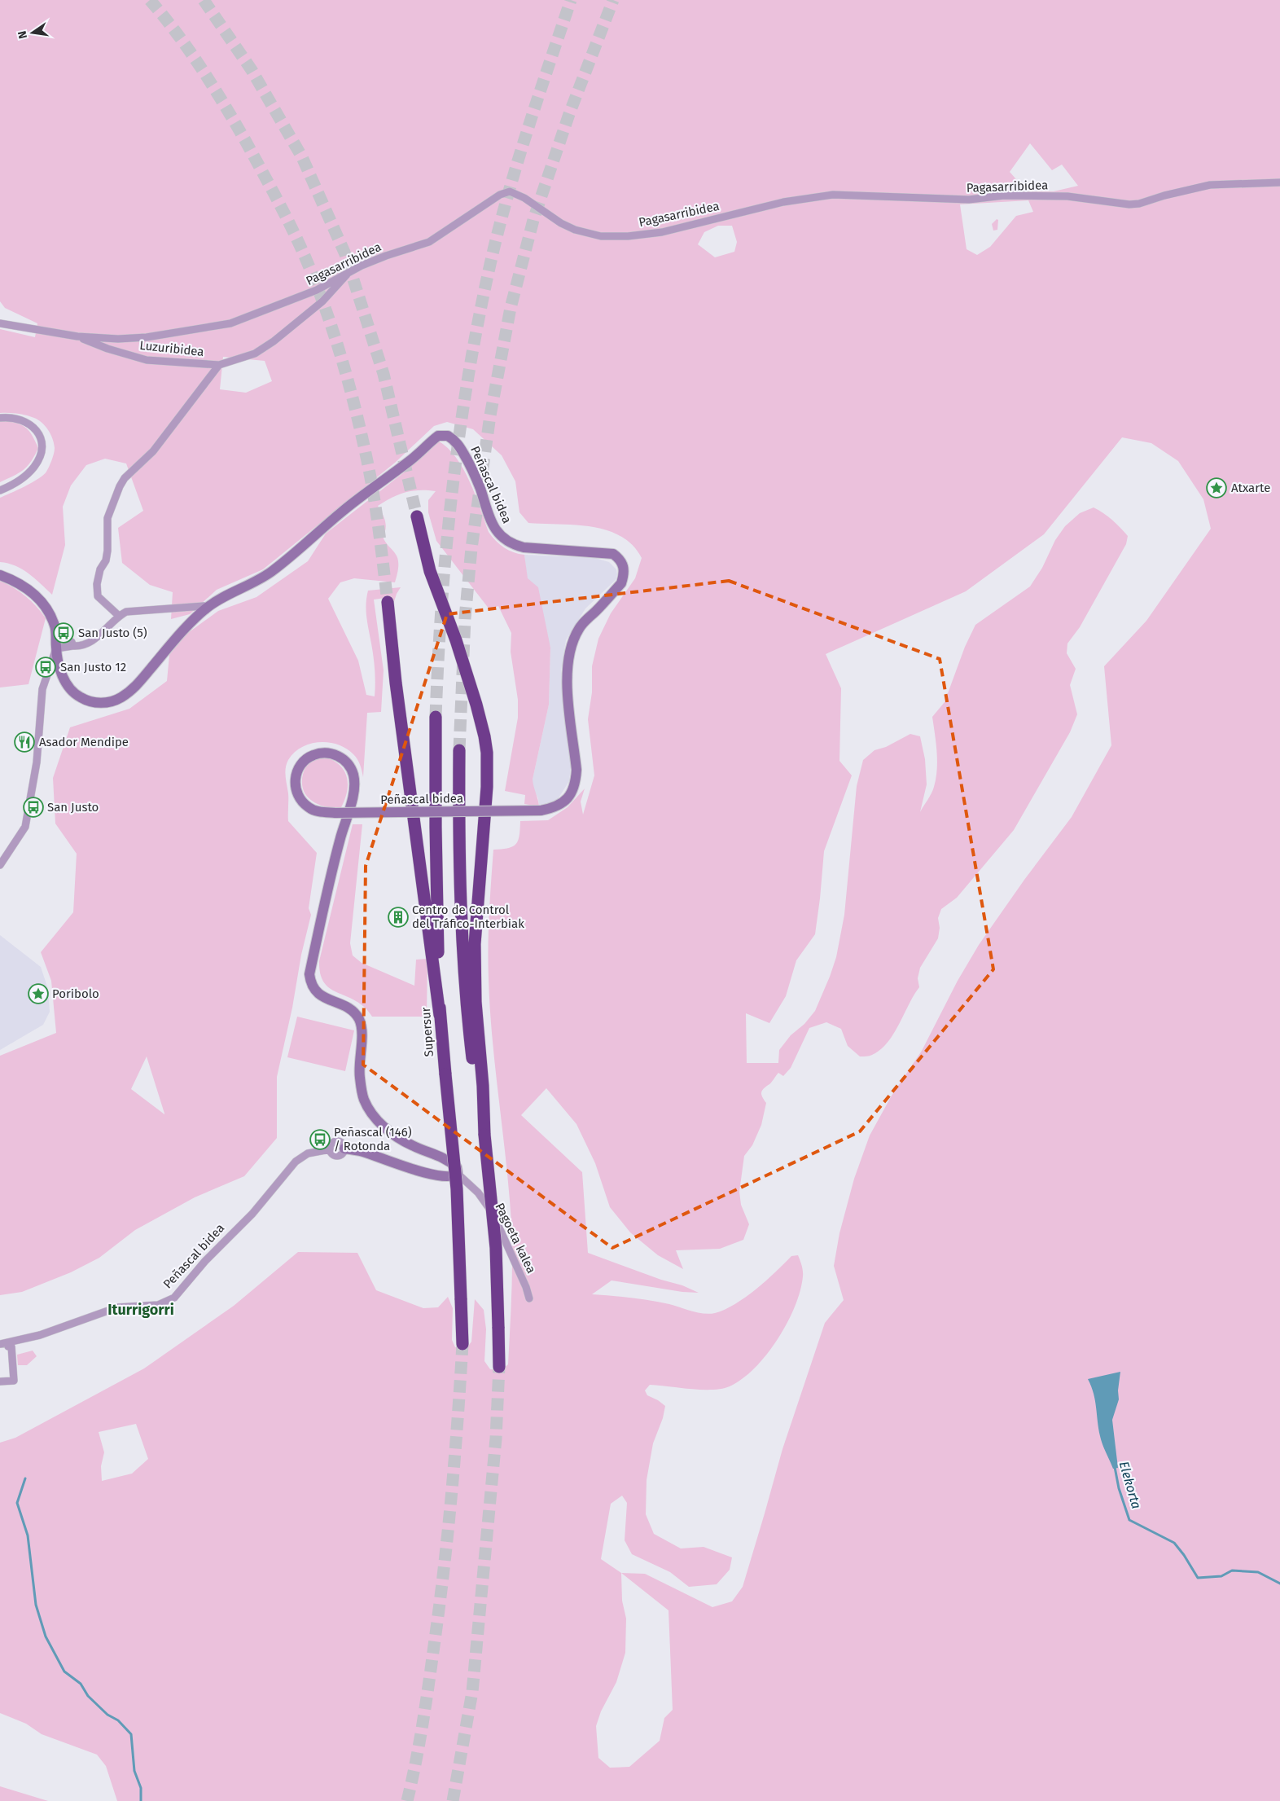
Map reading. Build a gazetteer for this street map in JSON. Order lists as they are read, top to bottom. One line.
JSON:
{"streets":{"highway":["Supersur"],"street":["Pagasarribidea","Luzuribidea","Peñascal bidea","Pagoeta kalea"]},"crossings":[["Pagasarribidea","Luzuribidea"],["Peñascal bidea","Pagoeta kalea"]],"districts":["Iturrigorri"],"water":["Elekorta"],"places":{"place":["Atxarte","Poribolo"],"bus stop":["San Justo (5)","San Justo 12","San Justo","Peñascal (146) / Rotonda"],"restaurant":["Asador Mendipe"],"building":["Centro de Control del Tráfico-Interbiak"]},"north":"left"}
